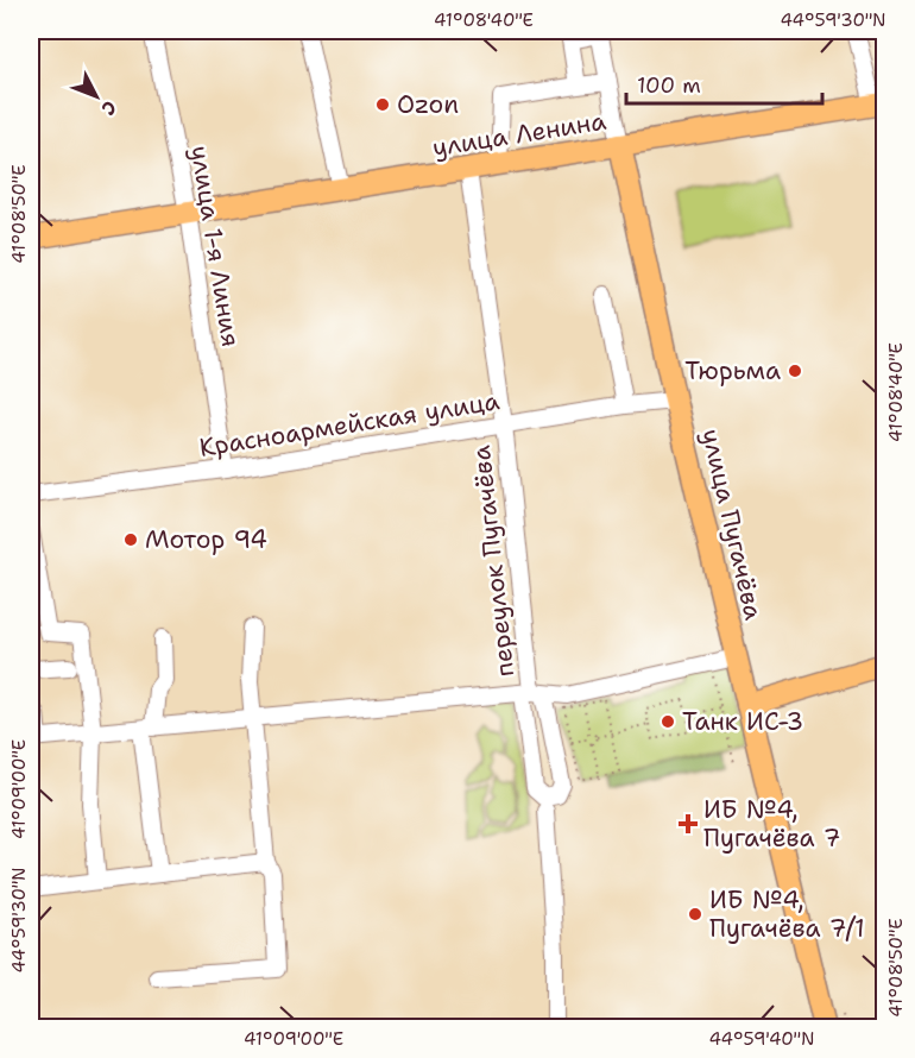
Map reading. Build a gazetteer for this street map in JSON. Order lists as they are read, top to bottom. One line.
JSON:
{"streets":{"main road":["улица Ленина","улица Пугачёва"],"street":["улица 1-я Линия","Красноармейская улица","переулок Пугачёва"]},"crossings":[["улица Ленина","улица 1-я Линия"],["улица Ленина","улица Пугачёва"],["улица Ленина","переулок Пугачёва"],["улица 1-я Линия","Красноармейская улица"],["Красноармейская улица","улица Пугачёва"],["Красноармейская улица","переулок Пугачёва"]],"places":{"other":["Ozon","Тюрьма","Мотор 94","Танк ИС-3","ИБ №4, Пугачёва 7/1"],"health":["ИБ №4, Пугачёва 7"]},"scale_bar":"100 m","north":"bottom right","coordinates":["41°08'40\"E","44°59'30\"N","41°08'50\"E","41°09'00\"E","44°59'40\"N"]}
